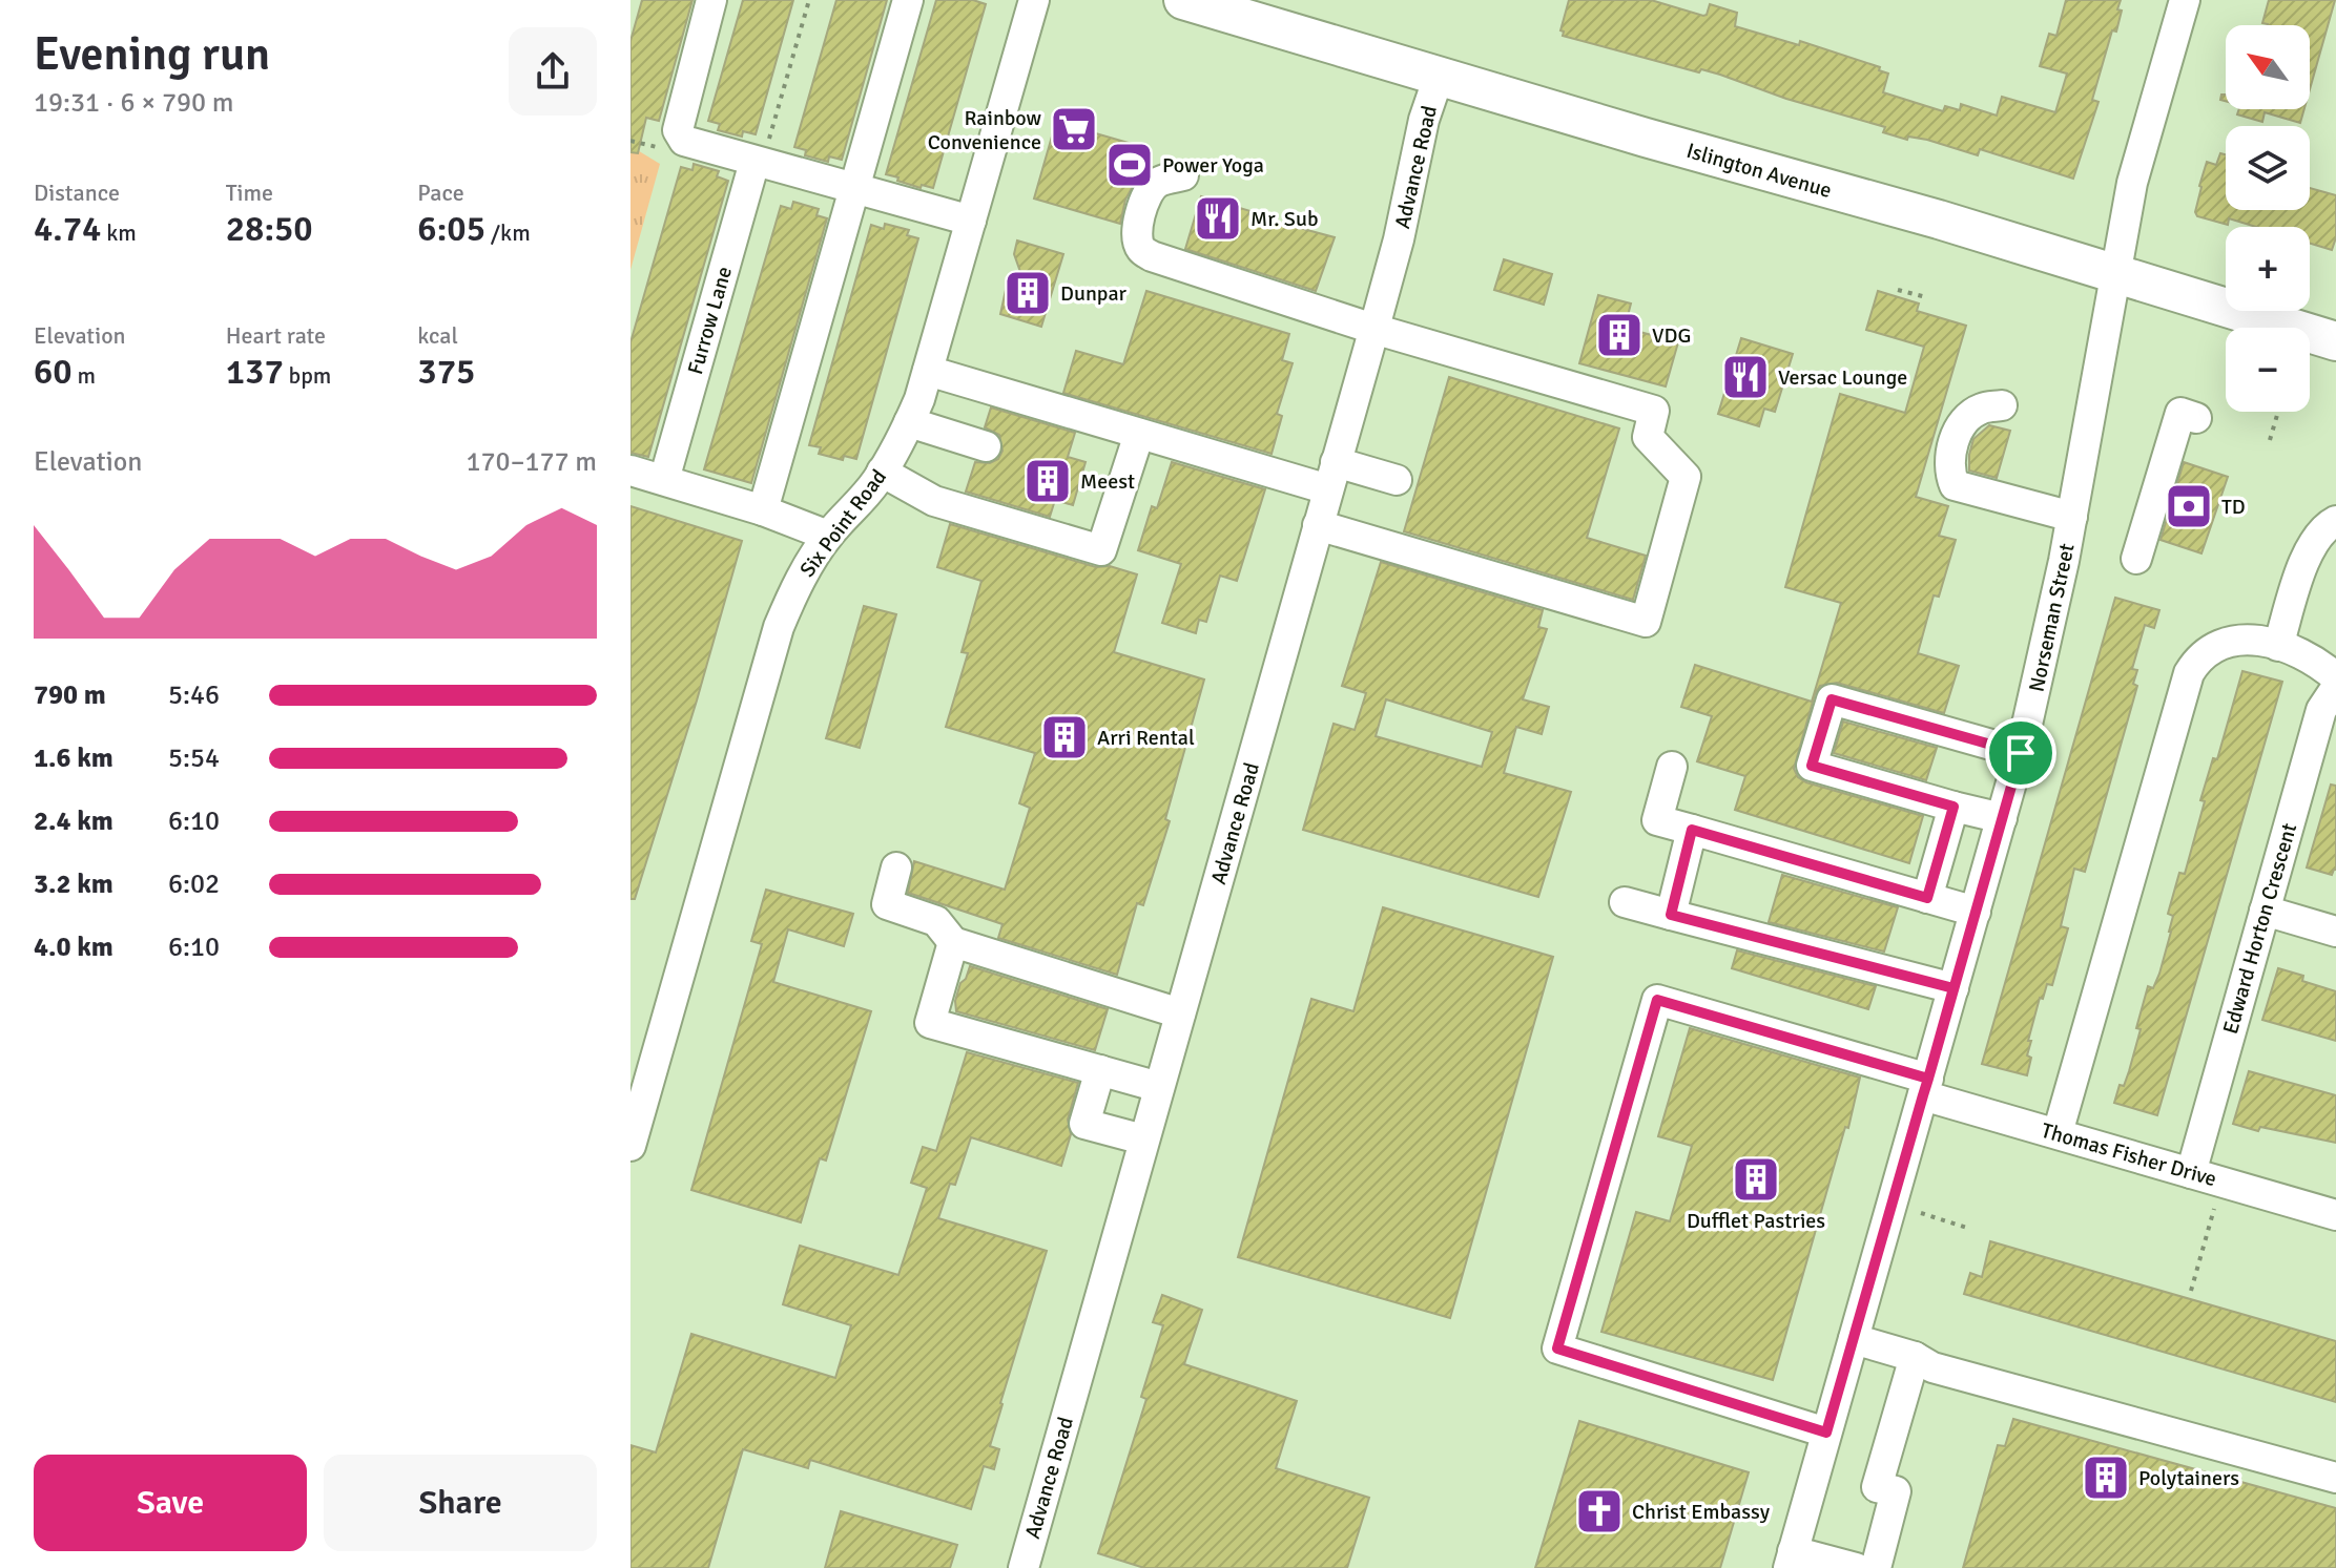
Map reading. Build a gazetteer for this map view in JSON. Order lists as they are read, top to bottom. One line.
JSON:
{"streets":{"main road":["Islington Avenue"],"street":["Advance Road","Furrow Lane","Six Point Road","Norseman Street","Edward Horton Crescent","Thomas Fisher Drive"]},"crossings":[["Advance Road","Islington Avenue"],["Islington Avenue","Norseman Street"],["Norseman Street","Thomas Fisher Drive"],["Edward Horton Crescent","Thomas Fisher Drive"]],"places":{"supermarket":["Rainbow Convenience"],"sports":["Power Yoga"],"restaurant":["Mr. Sub","Versac Lounge"],"building":["Dunpar","VDG","Meest","Arri Rental","Dufflet Pastries","Polytainers"],"bank":["TD"],"church":["Christ Embassy"]},"north":"top left","page":{"heading":["Evening run","19:31 · 6 × 790 m"],"map_buttons":["+","−"],"stats":[["Distance","4.74 km"],["Time","28:50"],["Pace","6:05 /km"],["Elevation","60 m"],["Heart rate","137 bpm"],["kcal","375"]],"chart":["Elevation","170–177 m"],"list":[{"name":"790 m","note":"5:46"},{"name":"1.6 km","note":"5:54"},{"name":"2.4 km","note":"6:10"},{"name":"3.2 km","note":"6:02"},{"name":"4.0 km","note":"6:10"}],"buttons":["Save","Share"]}}
